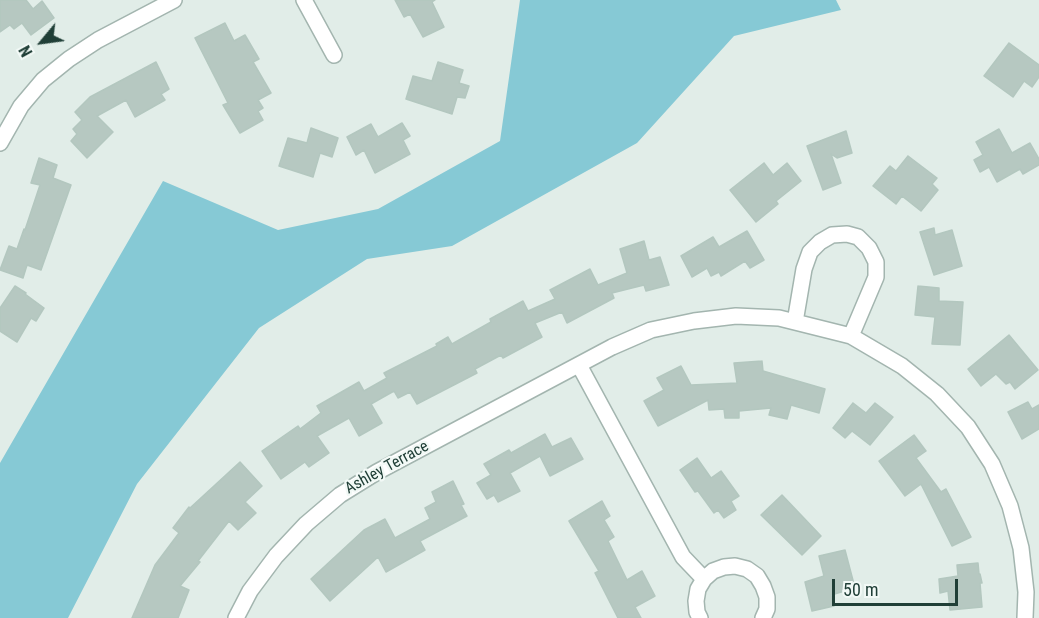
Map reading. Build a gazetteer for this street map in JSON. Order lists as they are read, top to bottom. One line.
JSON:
{"streets":{"street":["Ashley Terrace"]},"scale_bar":"50 m","north":"bottom left"}
